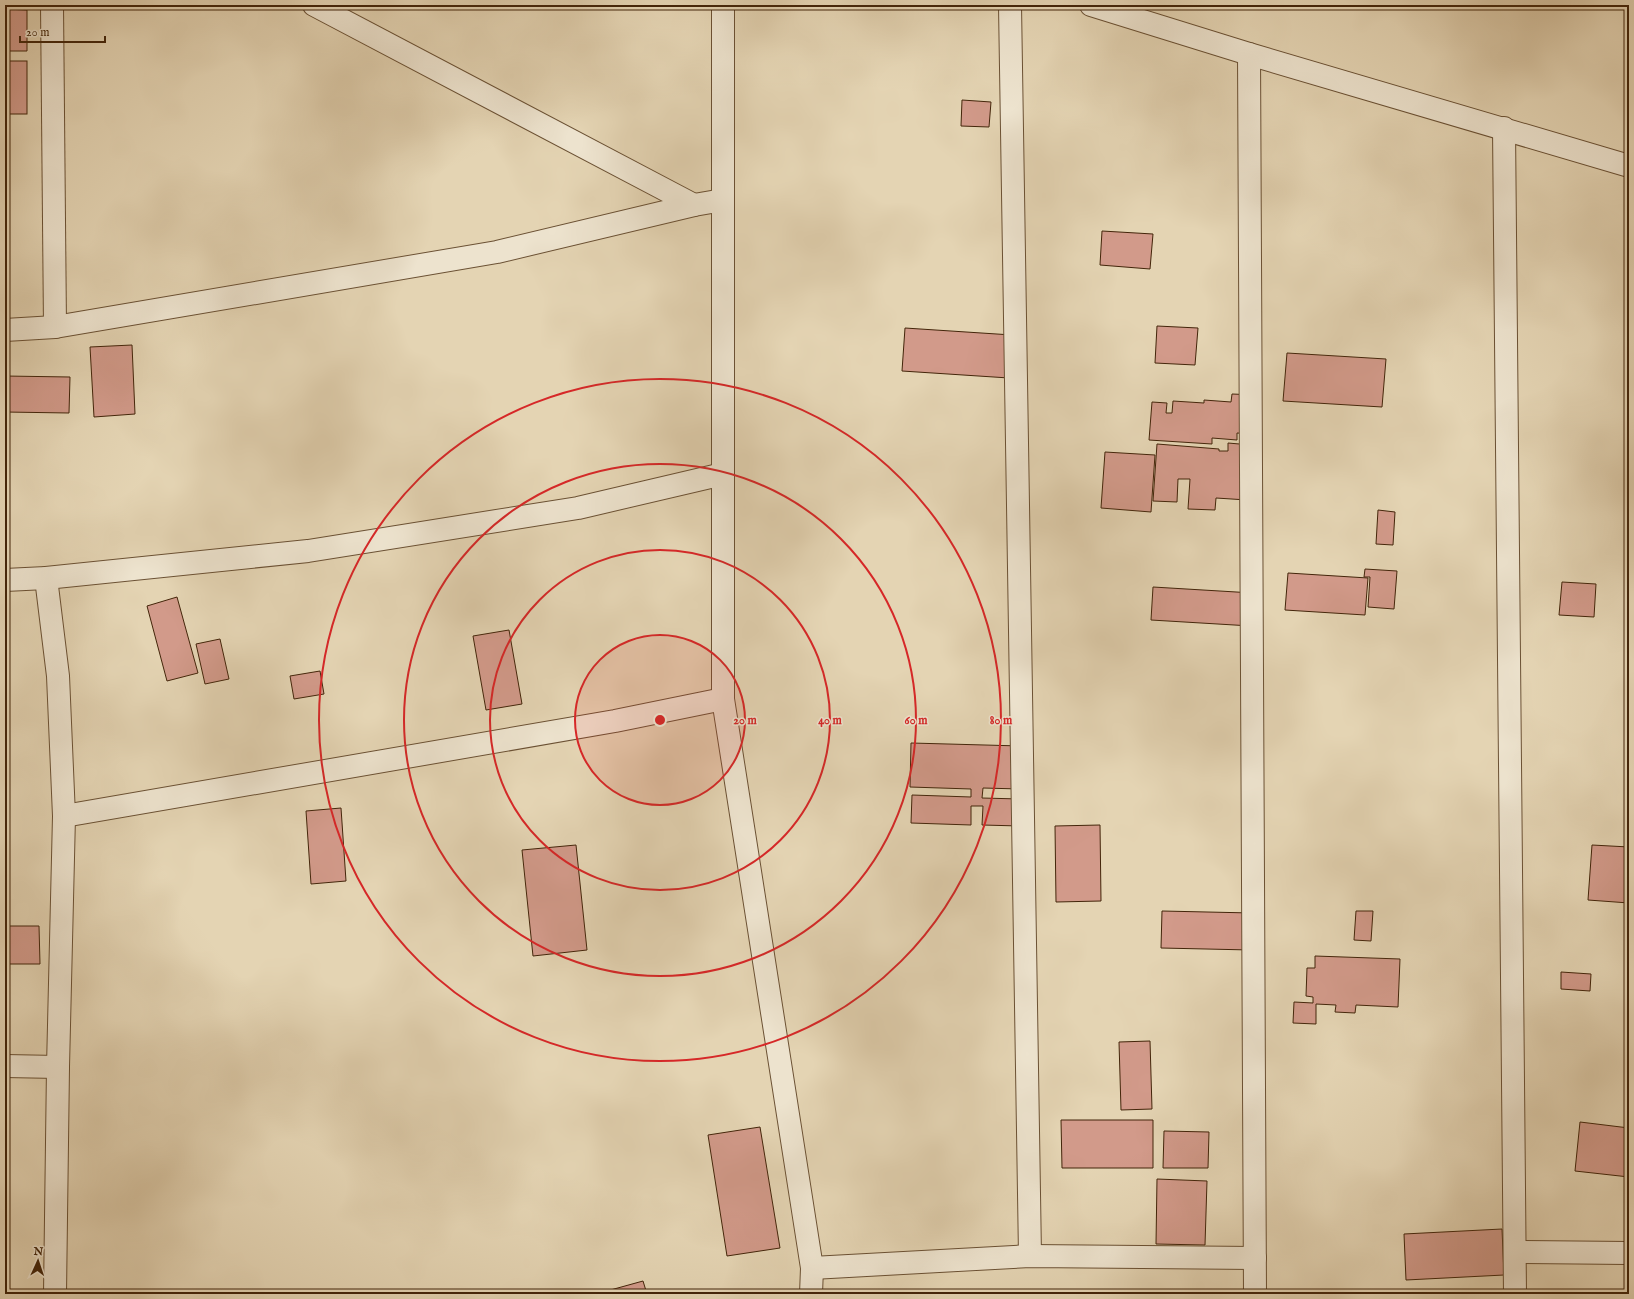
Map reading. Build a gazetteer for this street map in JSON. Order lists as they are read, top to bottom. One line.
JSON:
{"scale_bar":"20 m","north":"top","rings":["20 m","40 m","60 m","80 m"]}
